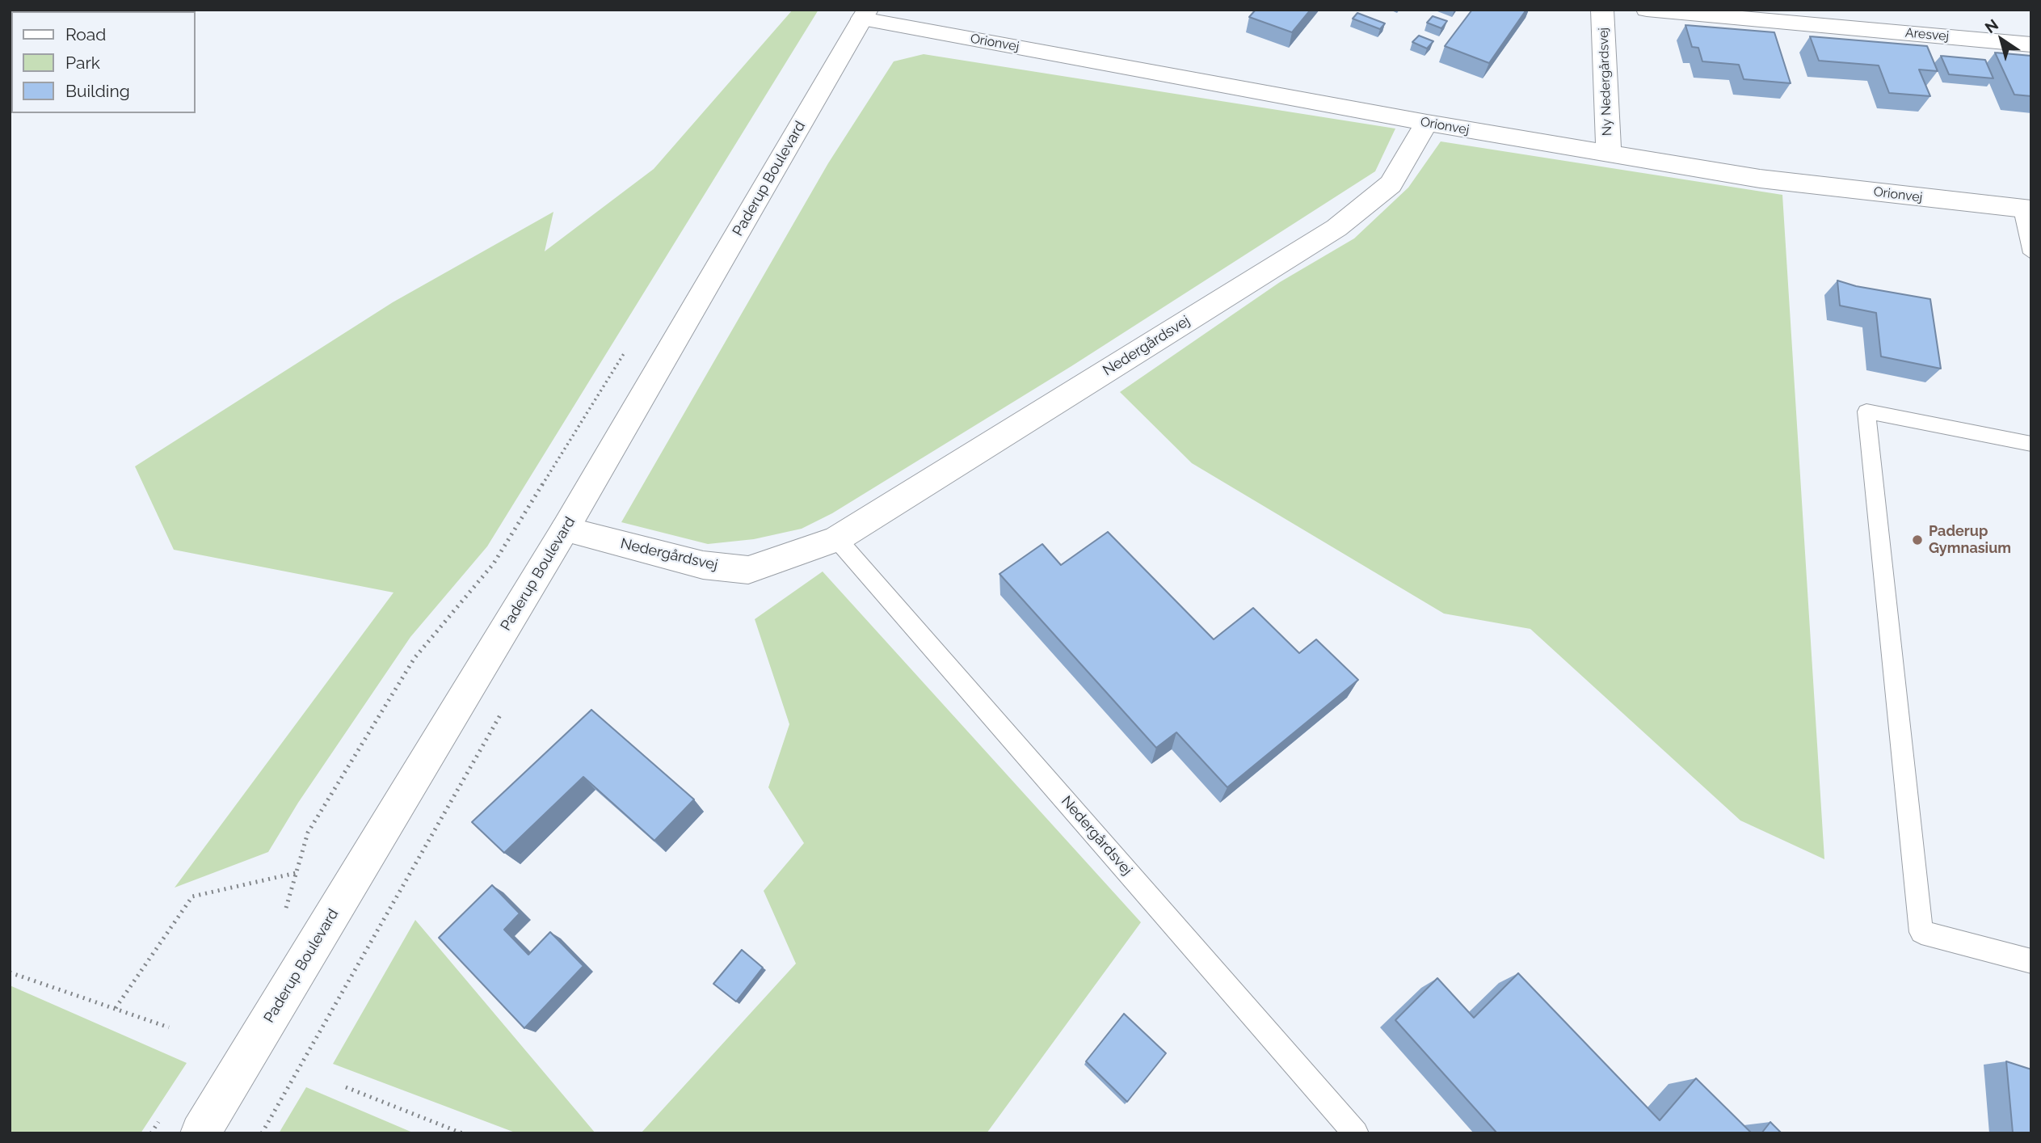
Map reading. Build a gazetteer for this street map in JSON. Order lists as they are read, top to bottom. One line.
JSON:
{"streets":{"street":["Aresvej","Orionvej","Ny Nedergårdsvej","Paderup Boulevard","Nedergårdsvej"]},"crossings":[["Orionvej","Ny Nedergårdsvej"],["Orionvej","Paderup Boulevard"],["Orionvej","Nedergårdsvej"],["Paderup Boulevard","Nedergårdsvej"]],"places":["Paderup Gymnasium"],"legend":["Road","Park","Building"],"north":"top left"}
